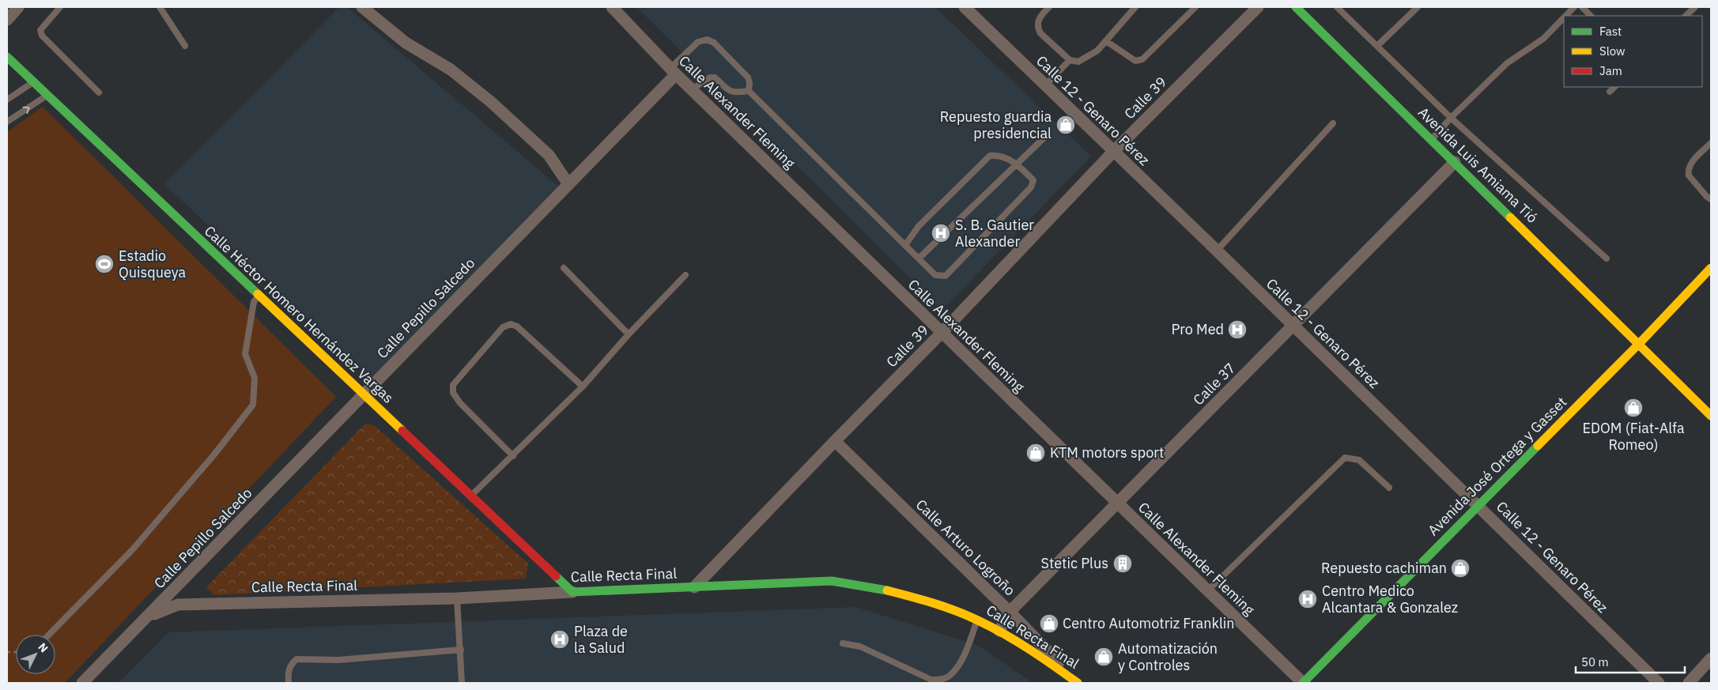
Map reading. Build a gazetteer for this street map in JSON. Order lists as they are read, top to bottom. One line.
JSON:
{"streets":{"street":["Calle 39","Calle 12 - Genaro Pérez","Calle Alexander Fleming","Avenida Luis Amiama Tió","Calle Pepillo Salcedo","Calle Héctor Homero Hernández Vargas","Calle 37","Avenida José Ortega y Gasset","Calle Arturo Logroño","Calle Recta Final"]},"crossings":[["Calle 39","Calle 12 - Genaro Pérez"],["Calle 39","Calle Alexander Fleming"],["Calle 39","Calle Arturo Logroño"],["Calle 39","Calle Recta Final"],["Calle 12 - Genaro Pérez","Calle 37"],["Calle 12 - Genaro Pérez","Avenida José Ortega y Gasset"],["Calle Alexander Fleming","Calle Pepillo Salcedo"],["Calle Alexander Fleming","Calle 37"],["Calle Alexander Fleming","Avenida José Ortega y Gasset"],["Avenida Luis Amiama Tió","Calle 37"],["Avenida Luis Amiama Tió","Avenida José Ortega y Gasset"],["Calle Pepillo Salcedo","Calle Héctor Homero Hernández Vargas"],["Calle Pepillo Salcedo","Calle Recta Final"],["Calle Héctor Homero Hernández Vargas","Calle Recta Final"],["Calle 37","Calle Arturo Logroño"],["Calle 37","Calle Recta Final"],["Calle Arturo Logroño","Calle Recta Final"]],"places":{"shop":["Repuesto guardia presidencial","EDOM (Fiat-Alfa Romeo)","KTM motors sport","Repuesto cachiman","Centro Automotriz Franklin","Automatización y Controles"],"hospital":["S. B. Gautier Alexander","Pro Med","Centro Medico Alcantara & Gonzalez","Plaza de la Salud"],"sports":["Estadio Quisqueya"],"building":["Stetic Plus"]},"legend":["Fast","Slow","Jam"],"scale_bar":"50 m","north":"top right"}
